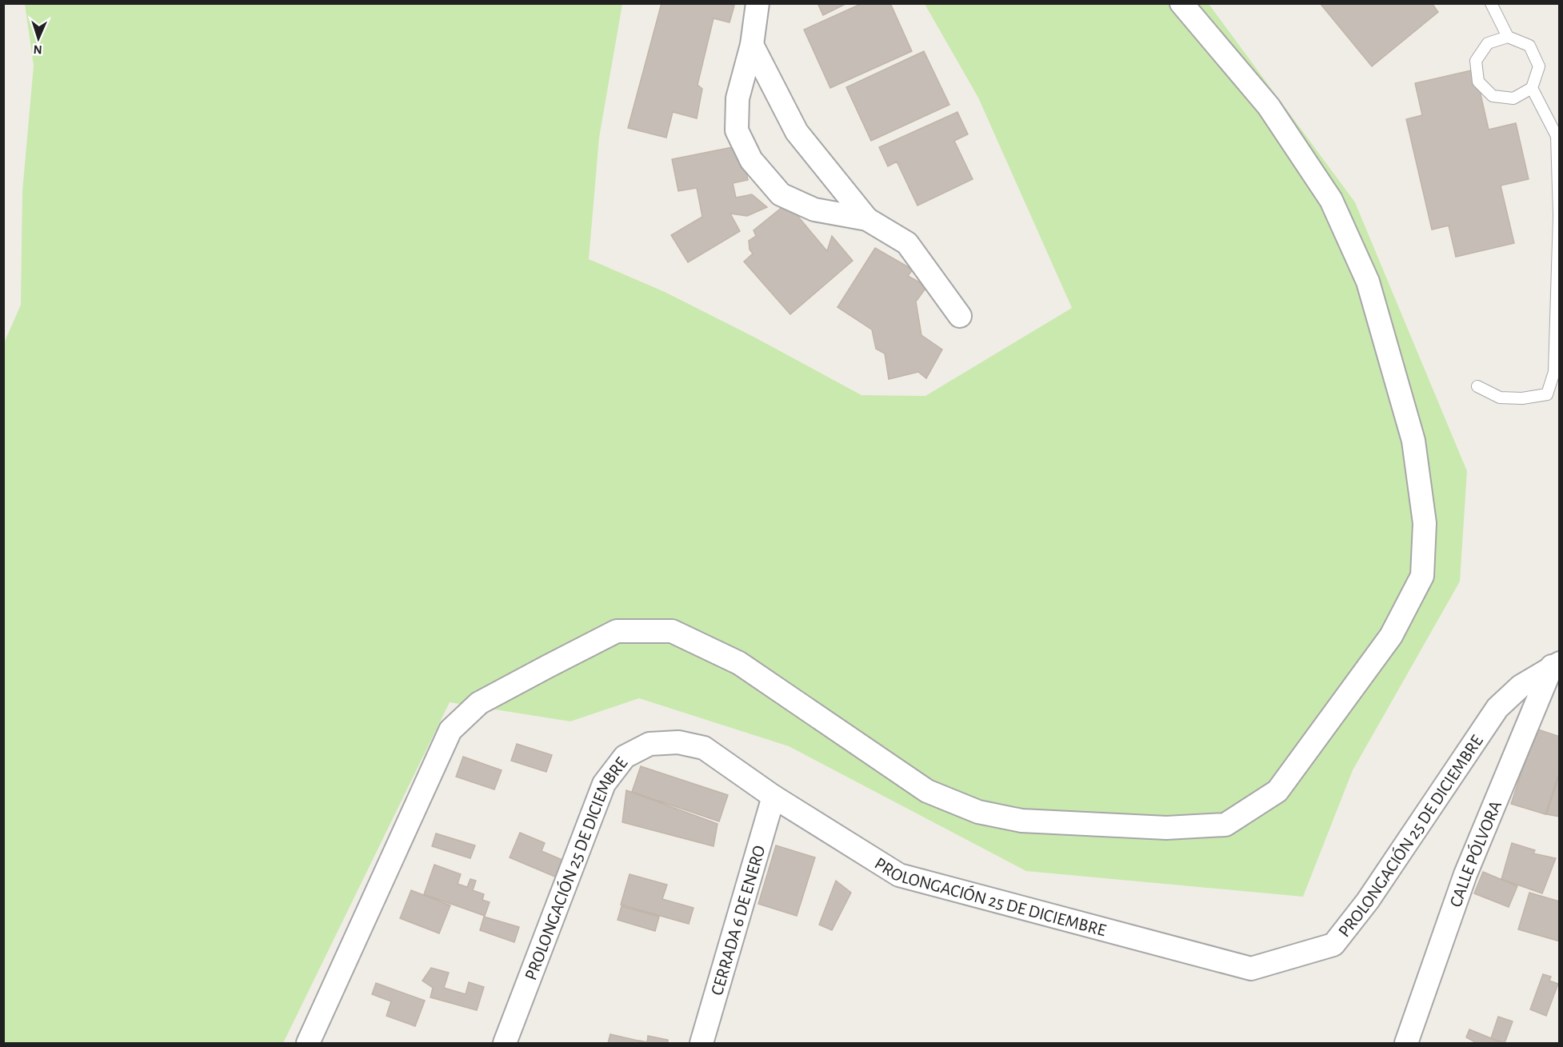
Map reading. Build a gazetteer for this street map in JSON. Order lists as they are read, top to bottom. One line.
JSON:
{"streets":{"street":["PROLONGACIÓN 25 DE DICIEMBRE","CALLE PÓLVORA","CERRADA 6 DE ENERO"]},"crossings":[["PROLONGACIÓN 25 DE DICIEMBRE","CALLE PÓLVORA"],["PROLONGACIÓN 25 DE DICIEMBRE","CERRADA 6 DE ENERO"]],"north":"bottom"}
